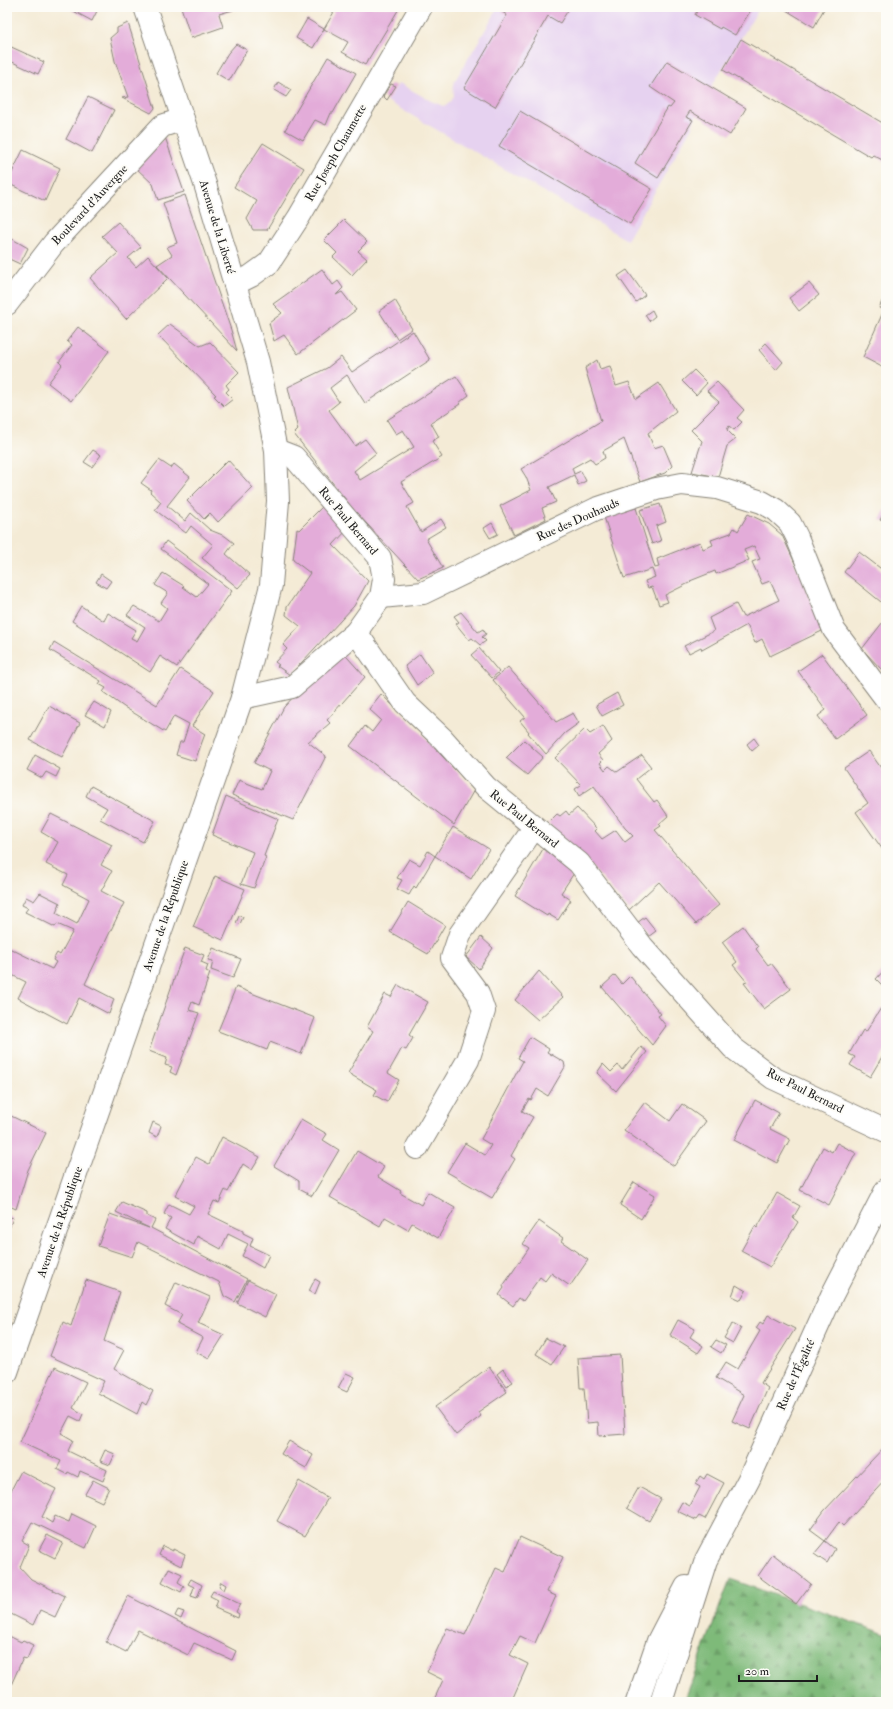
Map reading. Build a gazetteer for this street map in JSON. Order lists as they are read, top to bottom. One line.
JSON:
{"streets":{"street":["Rue Joseph Chaumette","Boulevard d'Auvergne","Avenue de la Liberté","Rue des Douhauds","Rue Paul Bernard","Avenue de la République","Rue de l'Égalité"]},"crossings":[["Rue Joseph Chaumette","Avenue de la Liberté"],["Boulevard d'Auvergne","Avenue de la Liberté"],["Avenue de la Liberté","Rue Paul Bernard"],["Avenue de la Liberté","Avenue de la République"],["Rue des Douhauds","Rue Paul Bernard"],["Rue Paul Bernard","Avenue de la République"]],"scale_bar":"20 m"}
